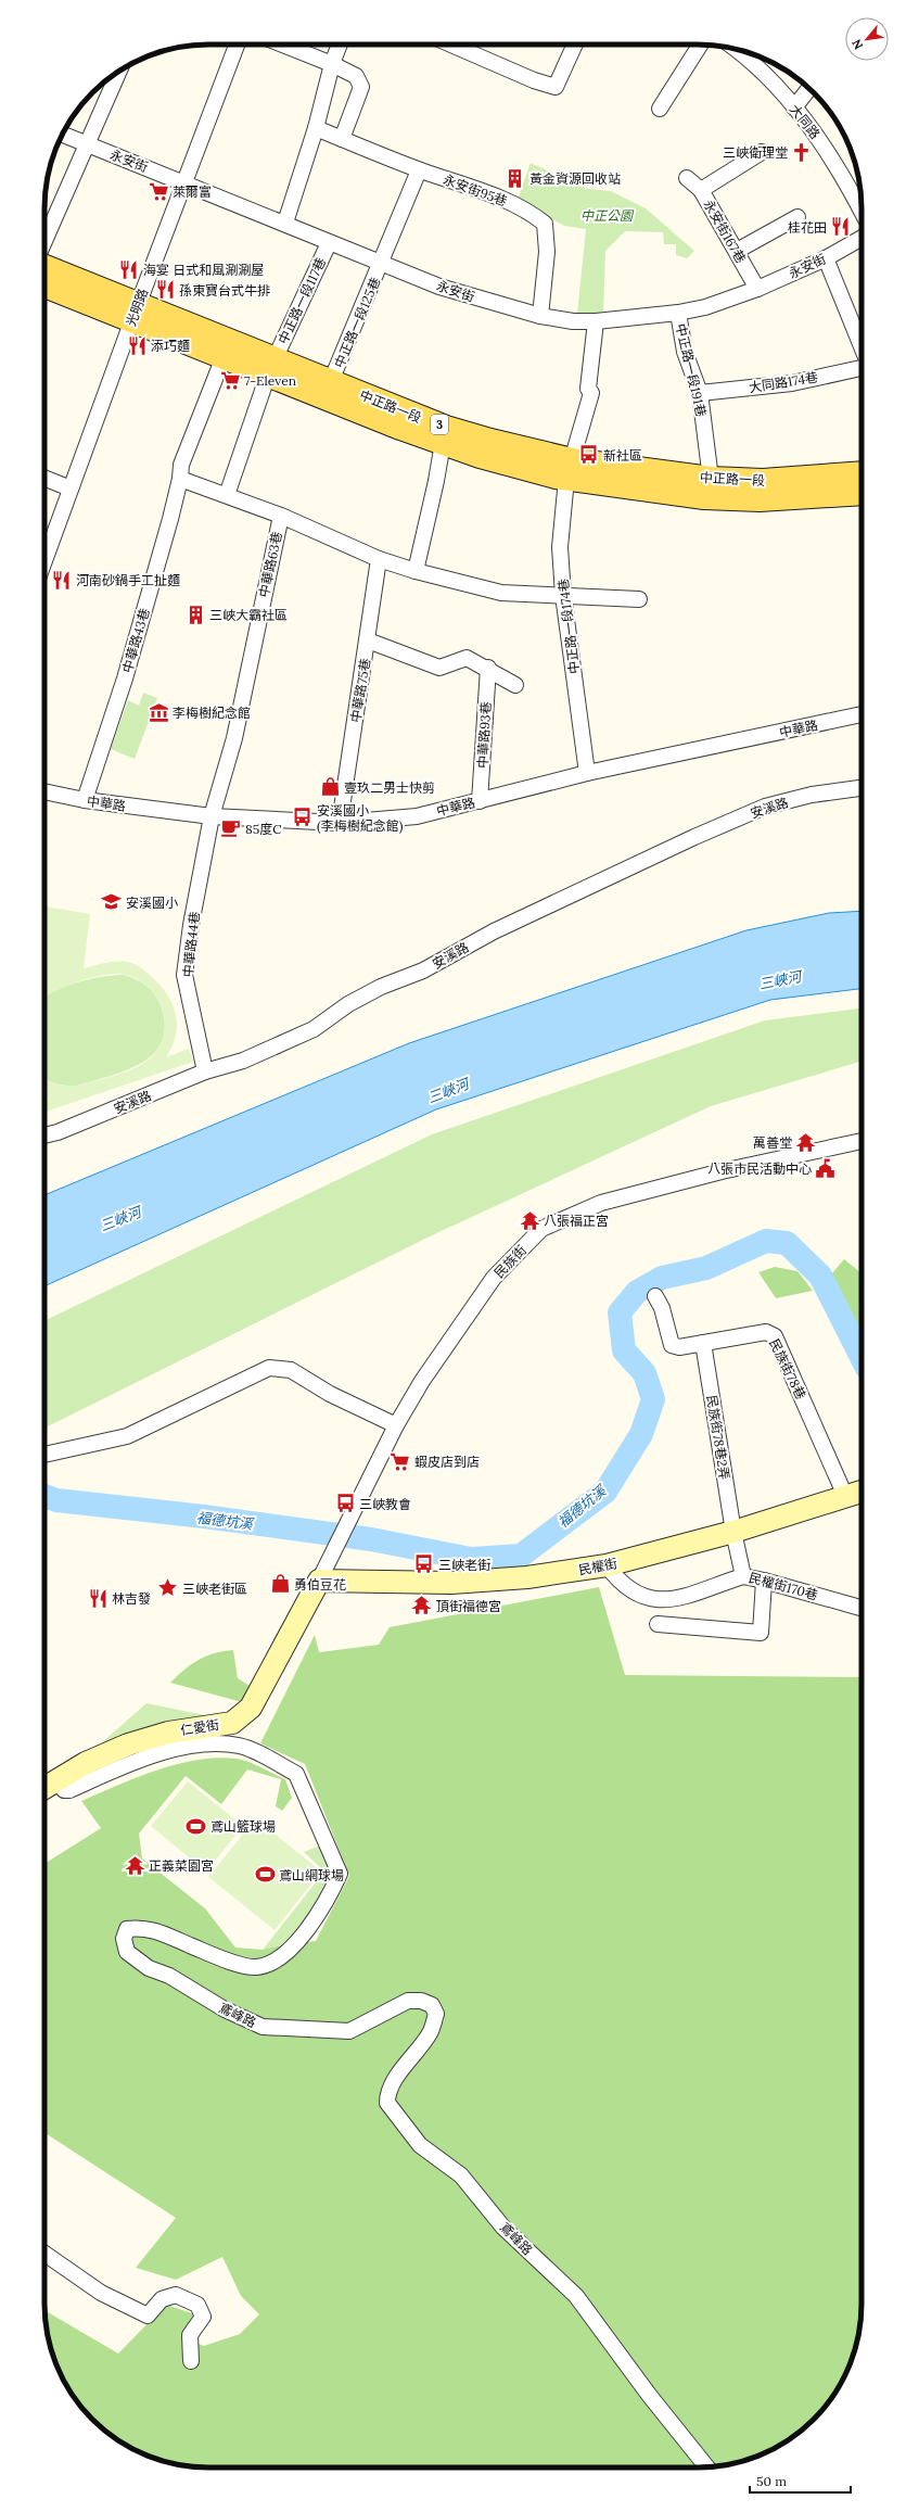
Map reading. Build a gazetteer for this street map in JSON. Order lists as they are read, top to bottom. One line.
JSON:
{"streets":{"main road":["中正路一段","3"],"street":["大同路","永安街","永安街95巷","永安街167巷","中正路一段117巷","光明路","中正路一段125巷","中正路一段191巷","大同路174巷","中華路63巷","中正路一段174巷","中華路43巷","中華路75巷","中華路","中華路93巷","安溪路","中華路44巷","民族街","民族街78巷","民族街78巷2弄","民權街","民權街170巷","仁愛街","鳶峰路"]},"crossings":[["永安街","永安街95巷"],["永安街","永安街167巷"],["永安街","中正路一段117巷"],["永安街","光明路"],["永安街","中正路一段125巷"],["永安街","中正路一段191巷"],["永安街","中正路一段174巷"],["永安街95巷","中正路一段125巷"],["中正路一段117巷","中正路一段"],["光明路","中正路一段"],["中正路一段125巷","中正路一段"],["中正路一段191巷","大同路174巷"],["中正路一段191巷","中正路一段"],["中正路一段","中正路一段174巷"],["中正路一段","中華路43巷"],["中華路63巷","中華路"],["中華路63巷","中華路44巷"],["中正路一段174巷","中華路"],["中華路43巷","中華路"],["中華路75巷","中華路"],["中華路","中華路93巷"],["中華路","中華路44巷"],["安溪路","中華路44巷"],["民族街","民權街"],["民族街","仁愛街"],["民族街78巷","民族街78巷2弄"],["民族街78巷","民權街"],["民族街78巷2弄","民權街"],["民族街78巷2弄","民權街170巷"],["民權街","民權街170巷"],["民權街","仁愛街"],["仁愛街","鳶峰路"]],"water":["三峽河","福德坑溪"],"parks":["中正公園"],"places":{"church":["三峽衛理堂"],"building":["黃金資源回收站","三峽大霸社區"],"supermarket":["萊爾富","7-Eleven","蝦皮店到店"],"restaurant":["桂花田","海宴 日式和風涮涮屋","孫東寶台式牛排","添巧麵","河南砂鍋手工扯麵","林吉發"],"bus stop":["新社區","安溪國小 (李梅樹紀念館)","三峽教會","三峽老街"],"museum":["李梅樹紀念館"],"shop":["壹玖二男士快剪","勇伯豆花"],"cafe":["85度C"],"school or university":["安溪國小"],"temple":["萬善堂","八張福正宮","頂街福德宮","正義菜園宮"],"public building":["八張市民活動中心"],"place":["三峽老街區"],"sports":["鳶山籃球場","鳶山網球場"]},"scale_bar":"50 m","north":"bottom left"}
